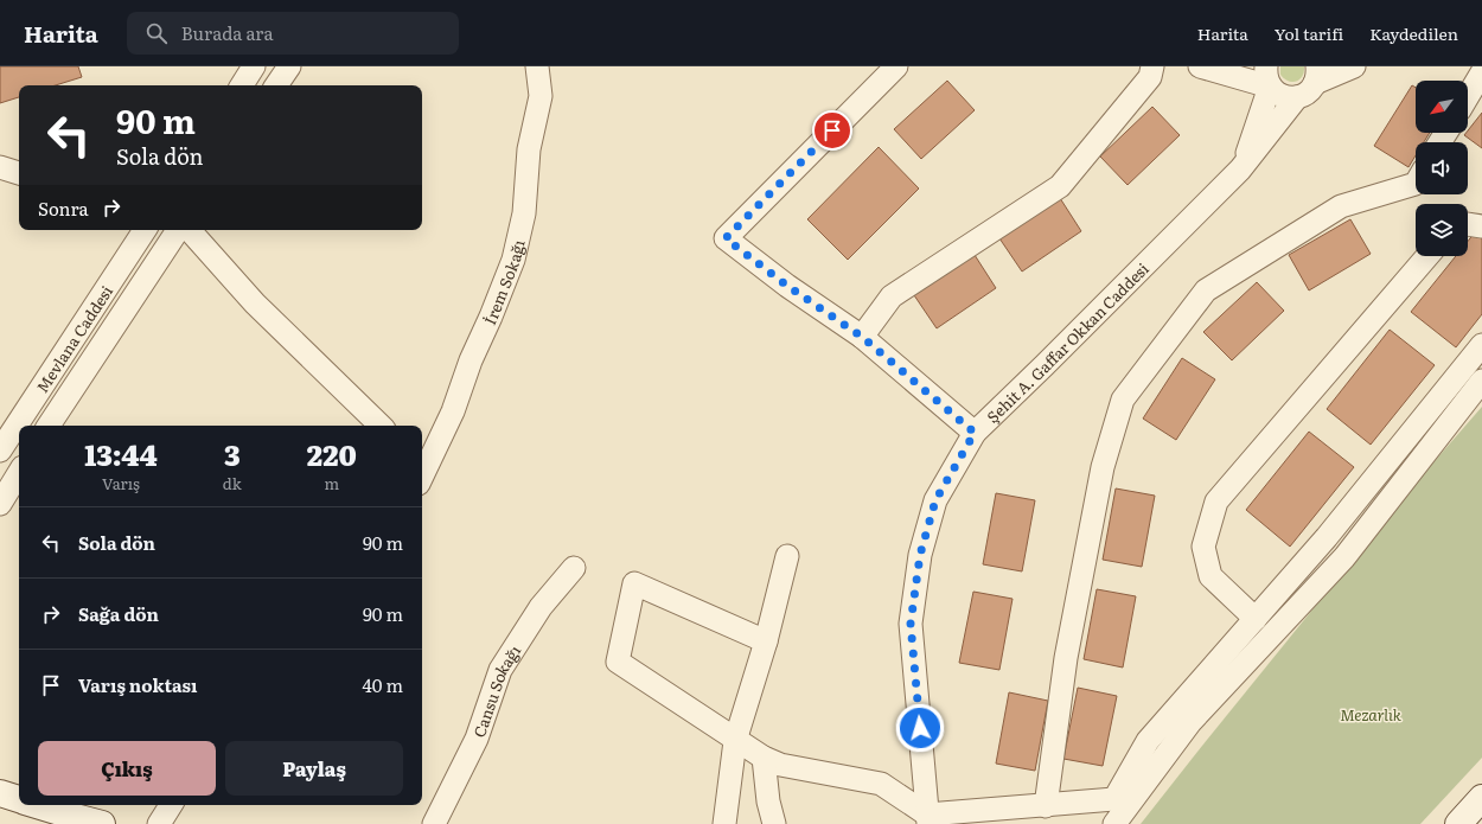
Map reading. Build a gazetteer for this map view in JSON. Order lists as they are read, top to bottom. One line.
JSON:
{"streets":{"street":["İrem Sokağı","Mevlana Caddesi","Şehit A. Gaffar Okkan Caddesi","Cansu Sokağı"]},"parks":["Mezarlık"],"north":"bottom left","page":{"header":"Harita","search":"Burada ara","nav":["Harita","Yol tarifi","Kaydedilen"],"turn":["90 m","Sola dön"],"then":"Sonra","eta":["13:44","Varış","3","dk","220","m"],"list":[{"name":"Sola dön","value":"90 m"},{"name":"Sağa dön","value":"90 m"},{"name":"Varış noktası","value":"40 m"}],"buttons":["Çıkış","Paylaş"]}}
